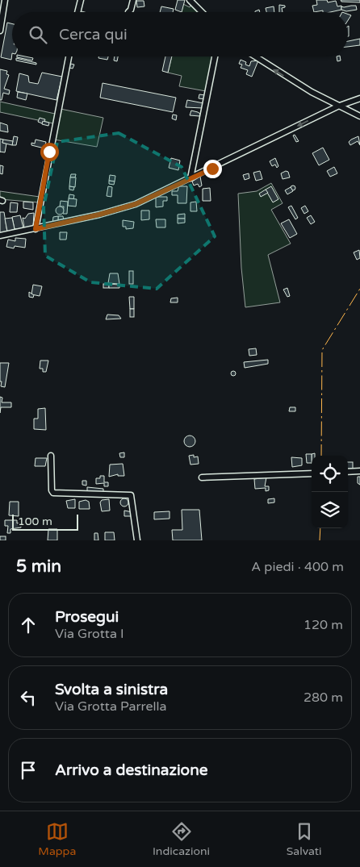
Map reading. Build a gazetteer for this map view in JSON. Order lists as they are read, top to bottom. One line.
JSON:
{"scale_bar":"100 m","page":{"search":"Cerca qui","scale":"100 m","heading":["5 min","A piedi · 400 m"],"list":[["Prosegui","Via Grotta I","120 m"],["Svolta a sinistra","Via Grotta Parrella","280 m"],"Arrivo a destinazione"],"nav":["Mappa","Indicazioni","Salvati"]}}
